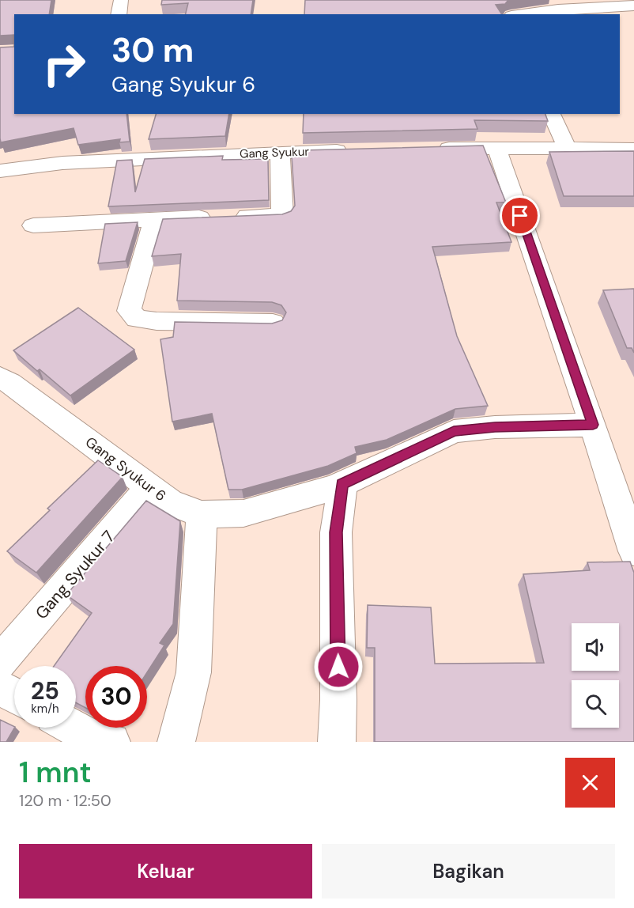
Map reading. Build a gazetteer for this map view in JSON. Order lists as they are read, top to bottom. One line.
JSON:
{"streets":{"street":["Gang Syukur","Gang Syukur 6","Gang Syukur 7"]},"crossings":[["Gang Syukur 6","Gang Syukur 7"]],"page":{"turn":["30 m","Gang Syukur 6"],"speed":"25 km/h","limit":"30","heading":["1 mnt","120 m · 12:50"],"buttons":["Keluar","Bagikan"]}}
